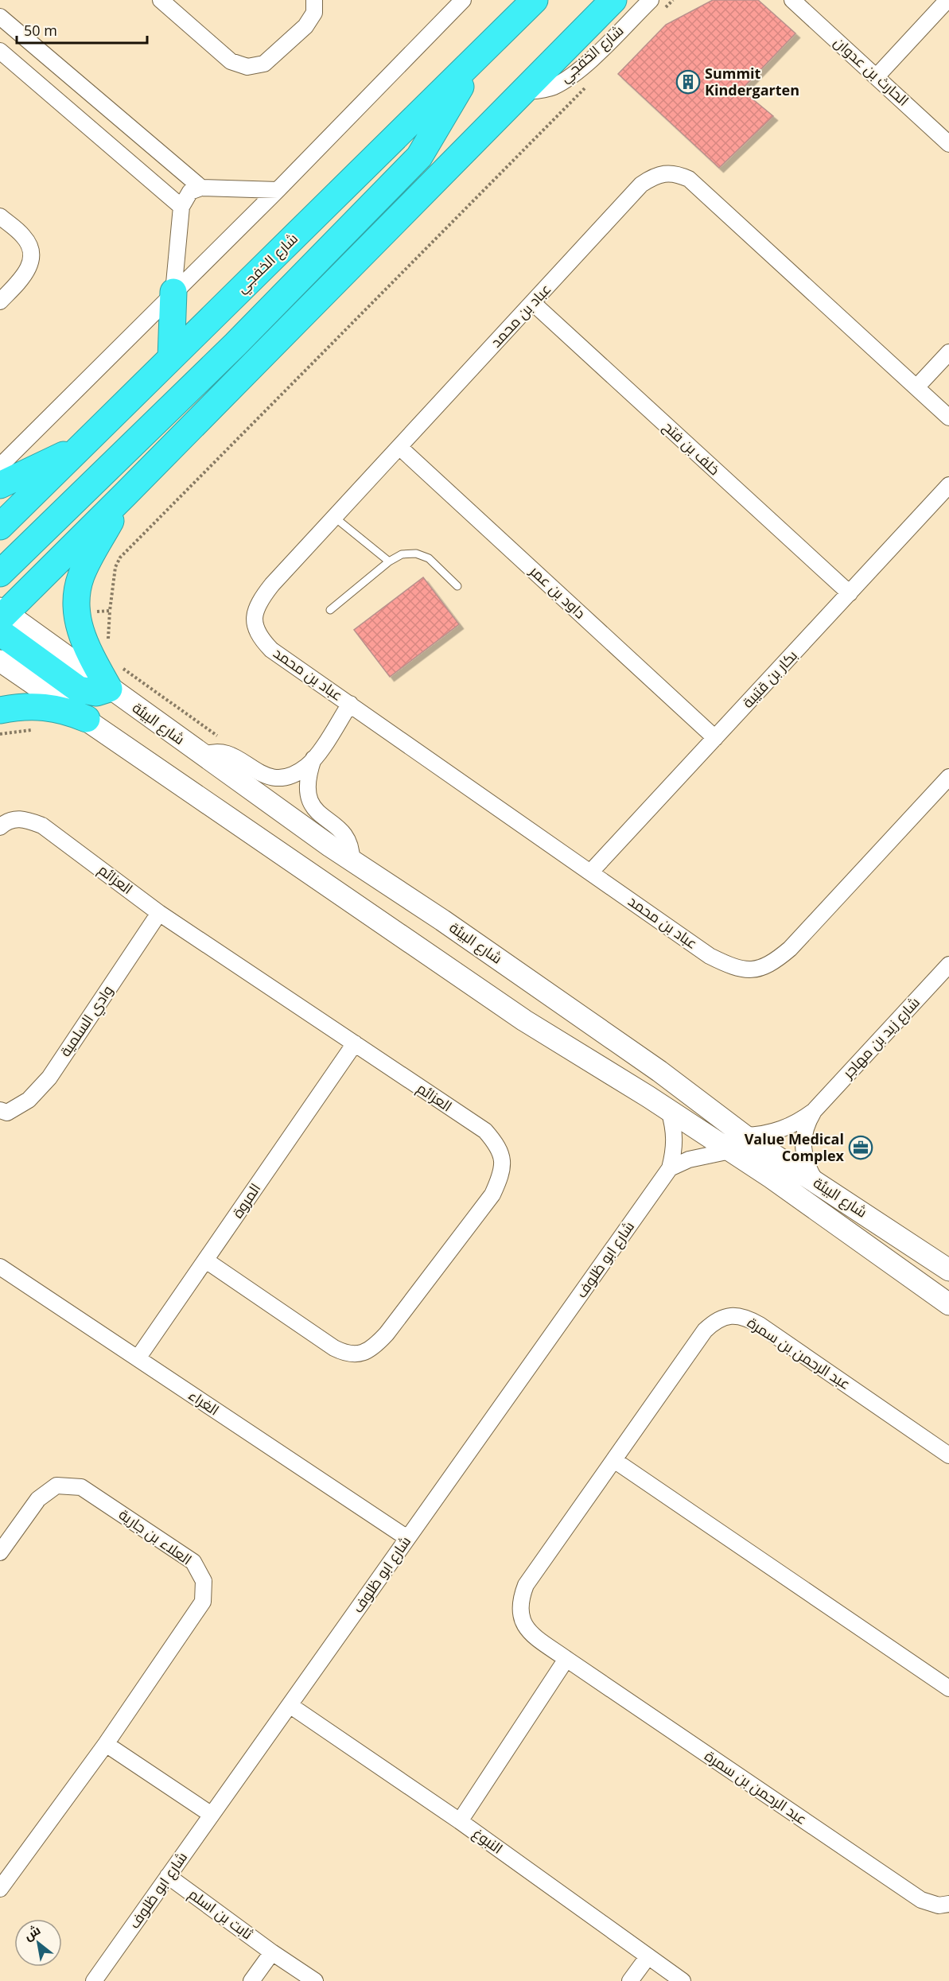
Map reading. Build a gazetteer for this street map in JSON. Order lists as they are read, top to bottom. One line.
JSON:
{"streets":{"highway":["شارع الخفجي"],"street":["الحارث بن عدوان","عباد بن محمد","خلف بن فتح","داود بن عمر","بكار بن قتيبة","شارع البيئة","العزائم","وادي السلمية","شارع زيد بن مهاجر","المروة","شارع ابو ظلوف","عبد الرحمن بن سمرة","الغراء","العلاء بن جارية","النبوغ","ثابت بن اسلم"]},"crossings":[["عباد بن محمد","خلف بن فتح"],["عباد بن محمد","داود بن عمر"],["عباد بن محمد","بكار بن قتيبة"],["عباد بن محمد","شارع البيئة"],["خلف بن فتح","بكار بن قتيبة"],["داود بن عمر","بكار بن قتيبة"],["شارع البيئة","شارع زيد بن مهاجر"],["شارع البيئة","شارع ابو ظلوف"],["العزائم","وادي السلمية"],["العزائم","المروة"],["المروة","الغراء"],["شارع ابو ظلوف","الغراء"],["شارع ابو ظلوف","النبوغ"],["شارع ابو ظلوف","ثابت بن اسلم"]],"places":{"building":["Summit Kindergarten"],"office":["Value Medical Complex"]},"scale_bar":"50 m","north":"top left"}
